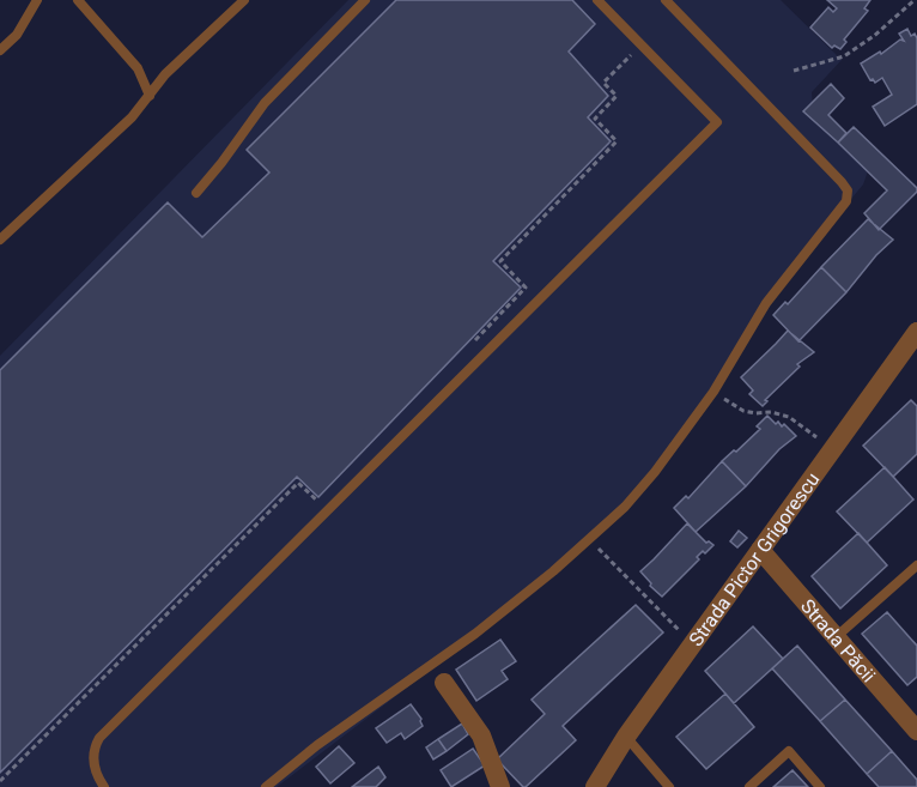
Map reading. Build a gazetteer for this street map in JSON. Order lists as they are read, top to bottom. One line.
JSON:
{"streets":{"street":["Strada Pictor Grigorescu","Strada Păcii"]},"crossings":[["Strada Pictor Grigorescu","Strada Păcii"]]}
